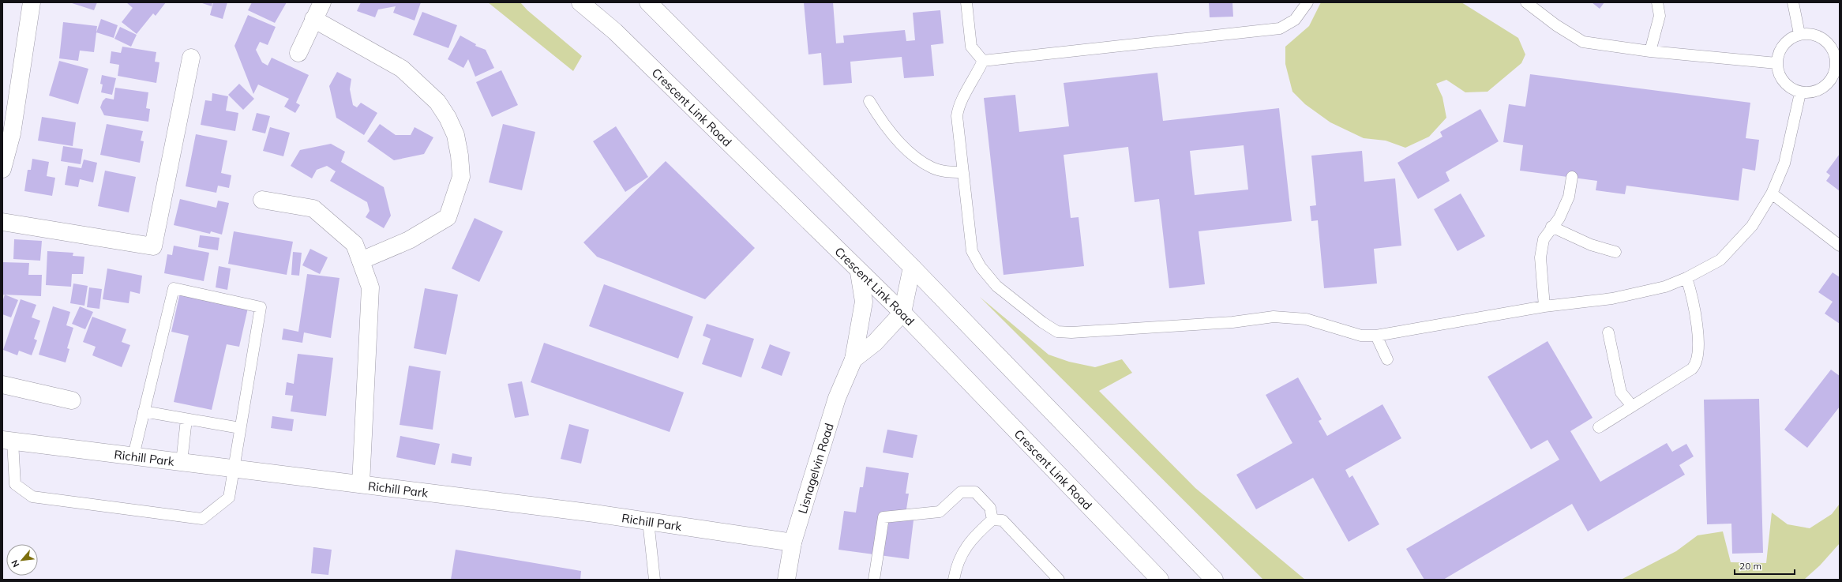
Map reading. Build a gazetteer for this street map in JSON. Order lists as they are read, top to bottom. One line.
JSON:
{"streets":{"main road":["Crescent Link Road","Richill Park","Lisnagelvin Road"]},"crossings":[["Crescent Link Road","Lisnagelvin Road"],["Richill Park","Lisnagelvin Road"]],"scale_bar":"20 m","north":"bottom left"}
